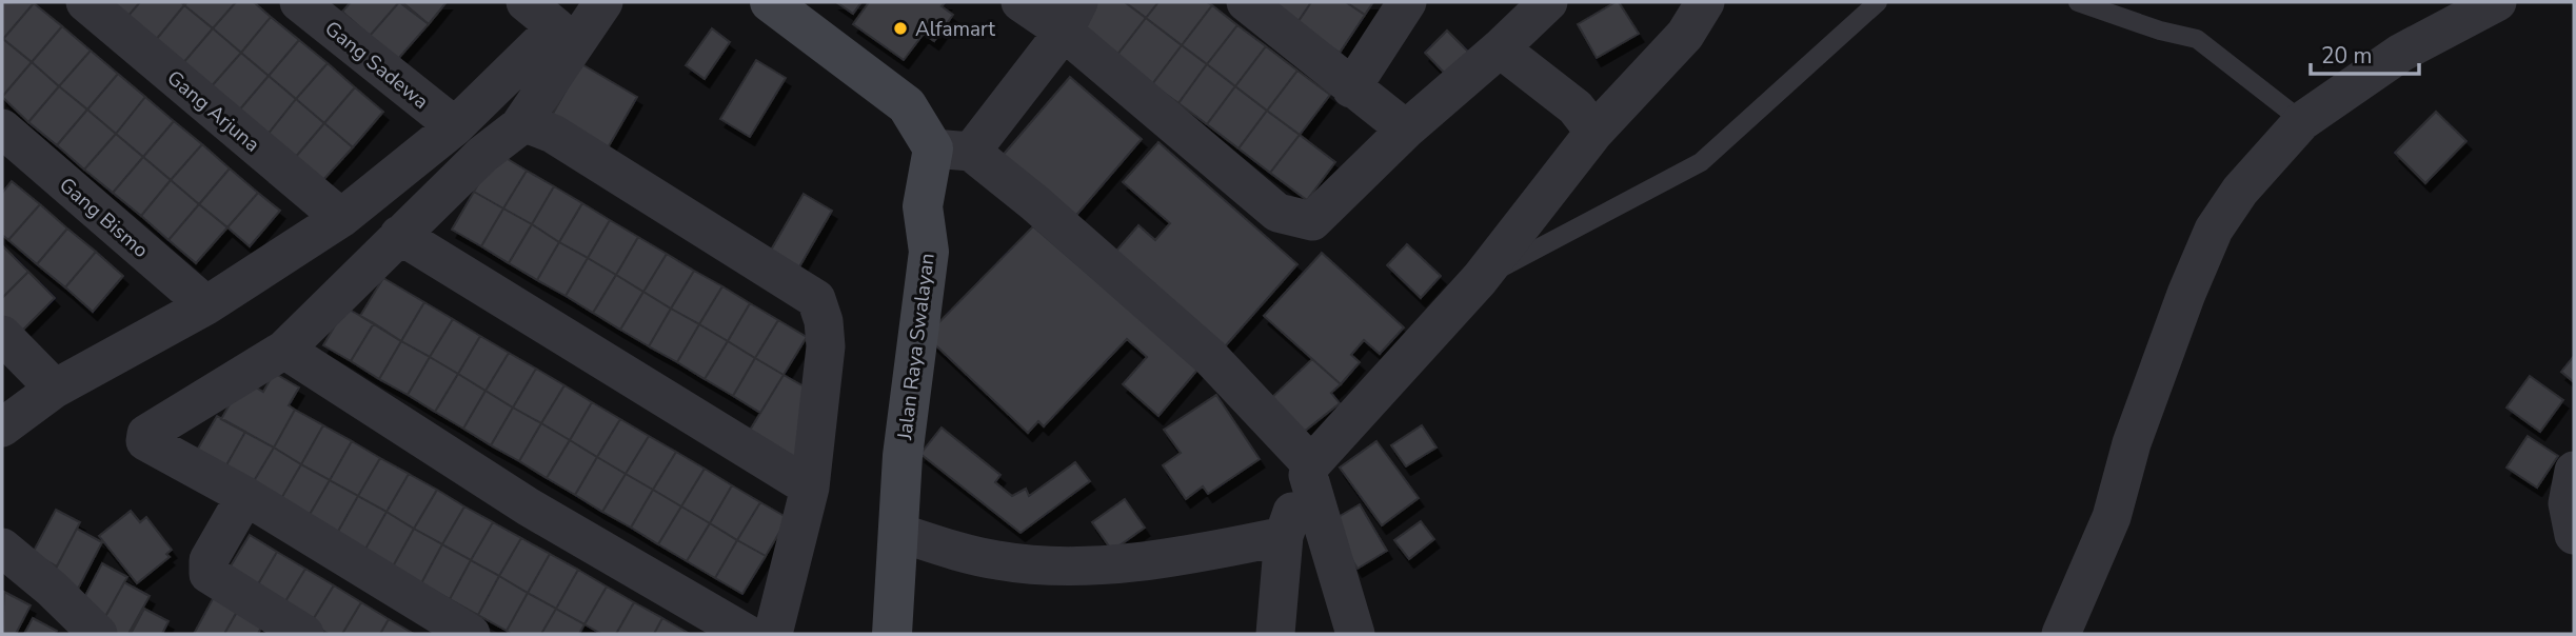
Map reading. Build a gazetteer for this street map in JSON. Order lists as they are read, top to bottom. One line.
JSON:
{"streets":{"street":["Gang Sadewa","Gang Arjuna","Gang Bismo","Jalan Raya Swalayan"]},"places":["Alfamart"],"scale_bar":"20 m"}
